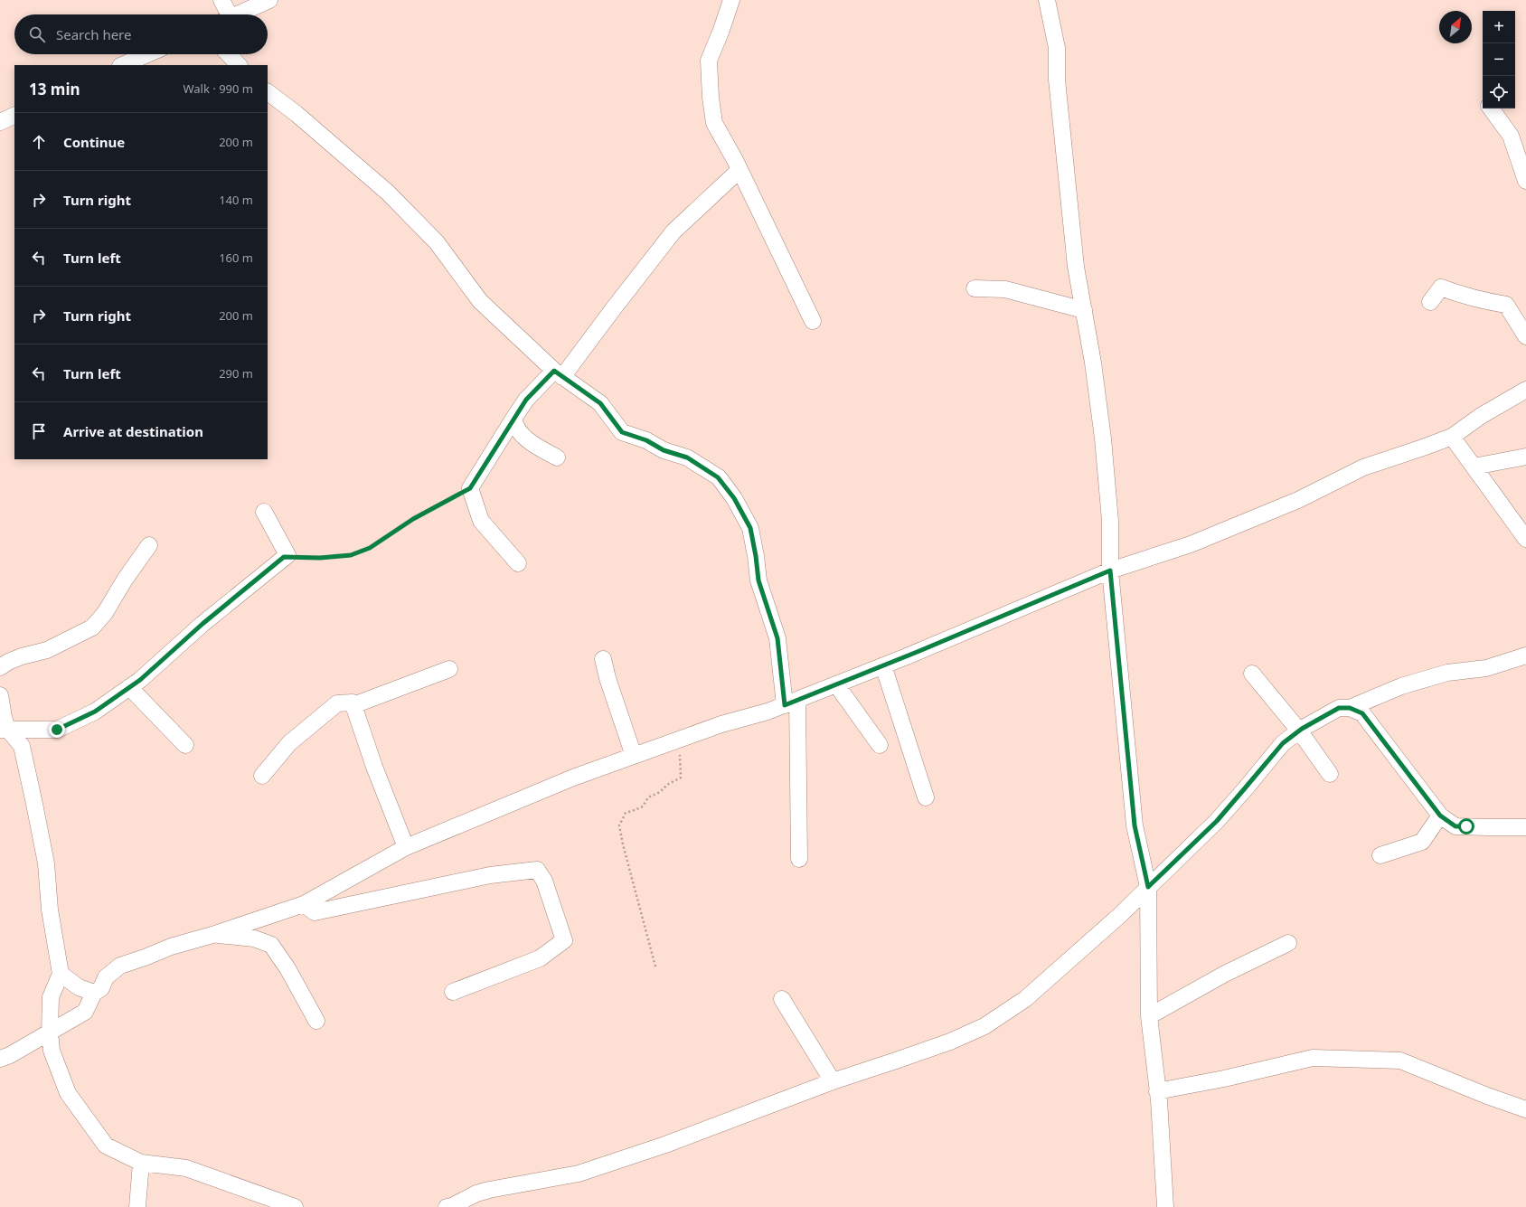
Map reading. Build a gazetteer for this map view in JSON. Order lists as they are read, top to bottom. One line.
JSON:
{"north":"top right","page":{"map_buttons":["+","−"],"search":"Search here","heading":["13 min","Walk · 990 m"],"list":[["Continue","200 m"],["Turn right","140 m"],["Turn left","160 m"],["Turn right","200 m"],["Turn left","290 m"],"Arrive at destination"]}}
